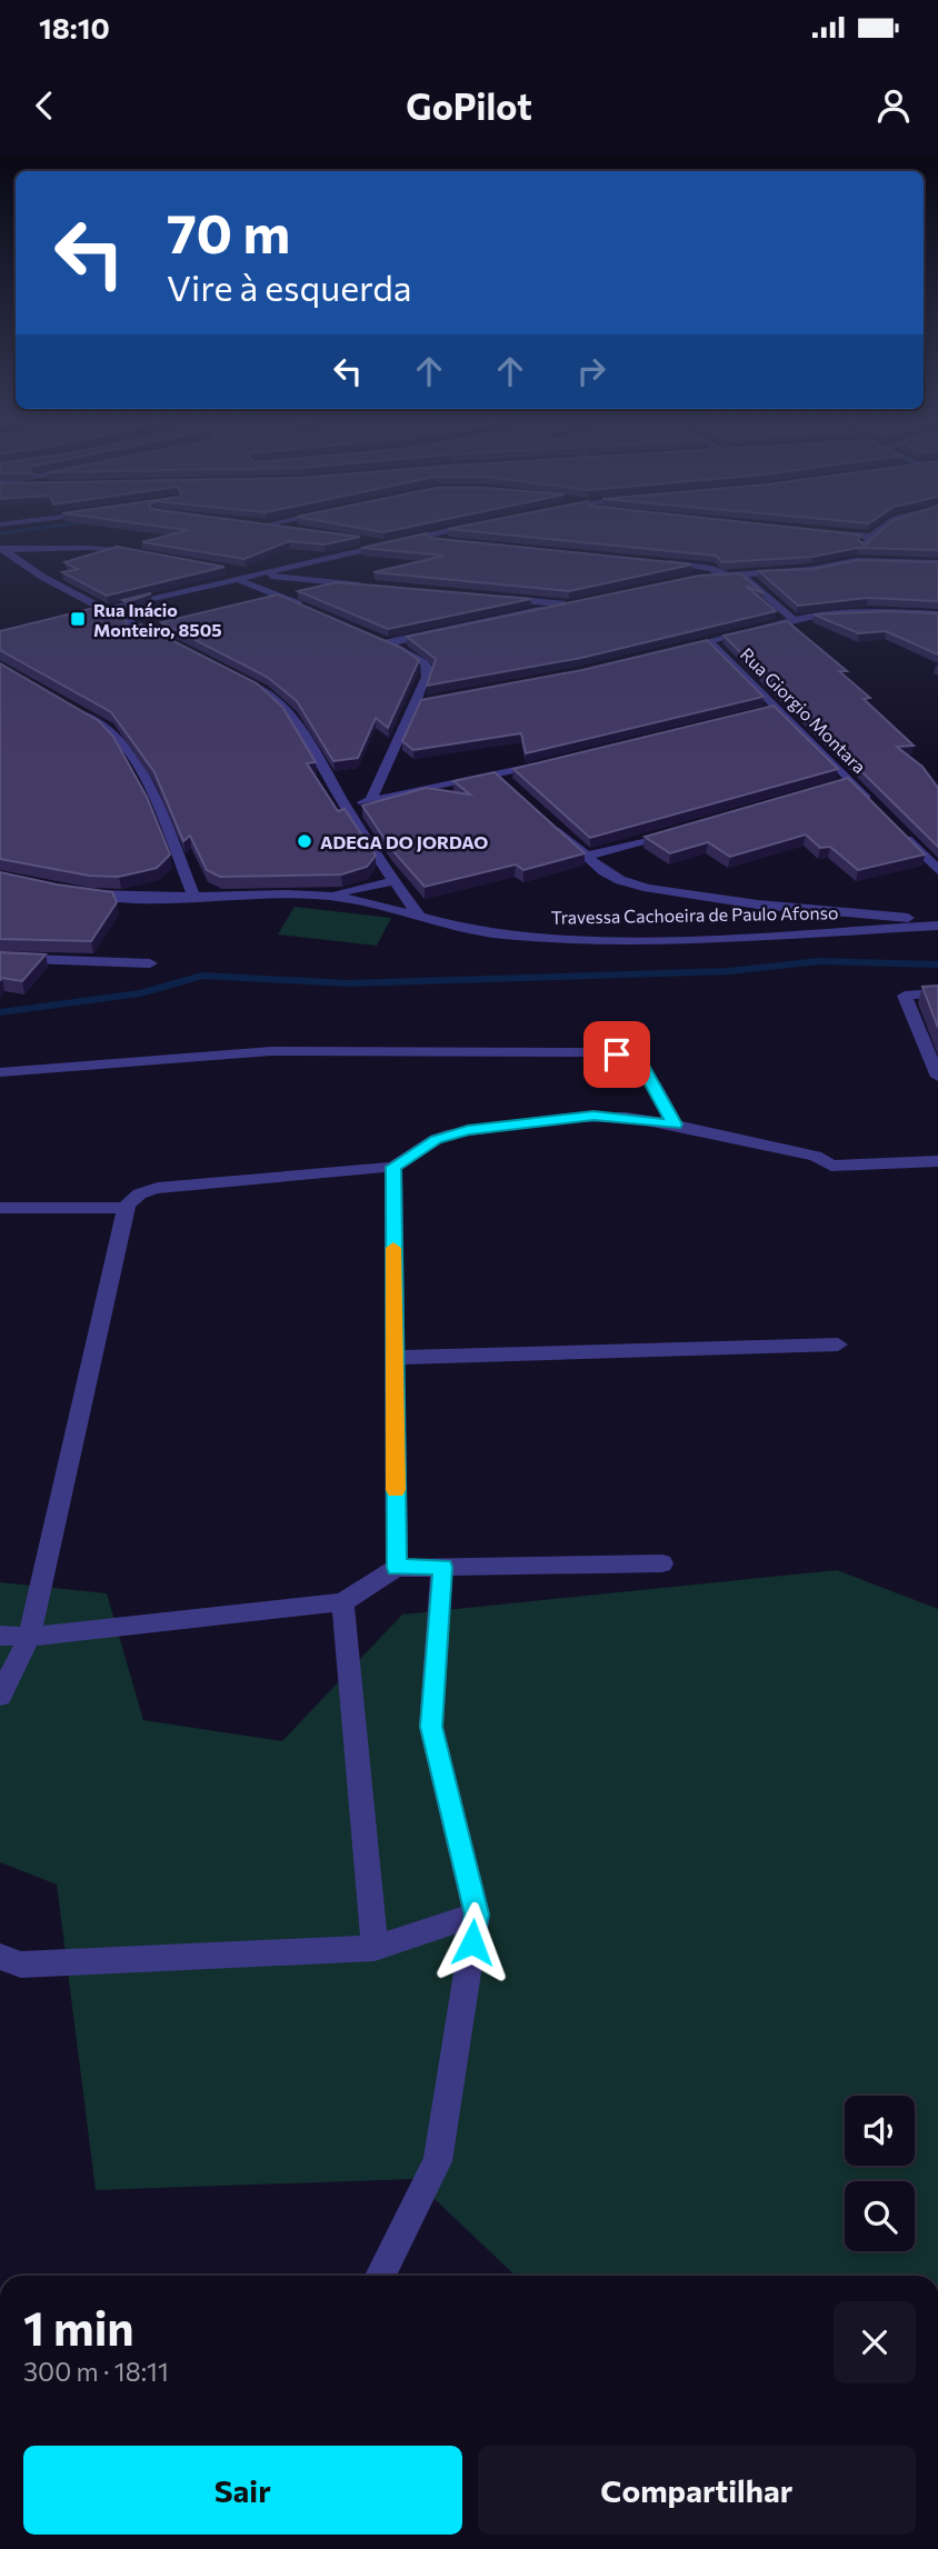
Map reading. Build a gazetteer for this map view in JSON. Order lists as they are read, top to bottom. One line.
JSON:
{"streets":{"street":["Rua Giorgio Montara","Travessa Cachoeira de Paulo Afonso"]},"places":{"transit":["Rua Inácio Monteiro, 8505"],"other":["ADEGA DO JORDAO"]},"page":{"status":"18:10","header":"GoPilot","turn":["70 m","Vire à esquerda"],"heading":["1 min","300 m · 18:11"],"buttons":["Sair","Compartilhar"]}}
